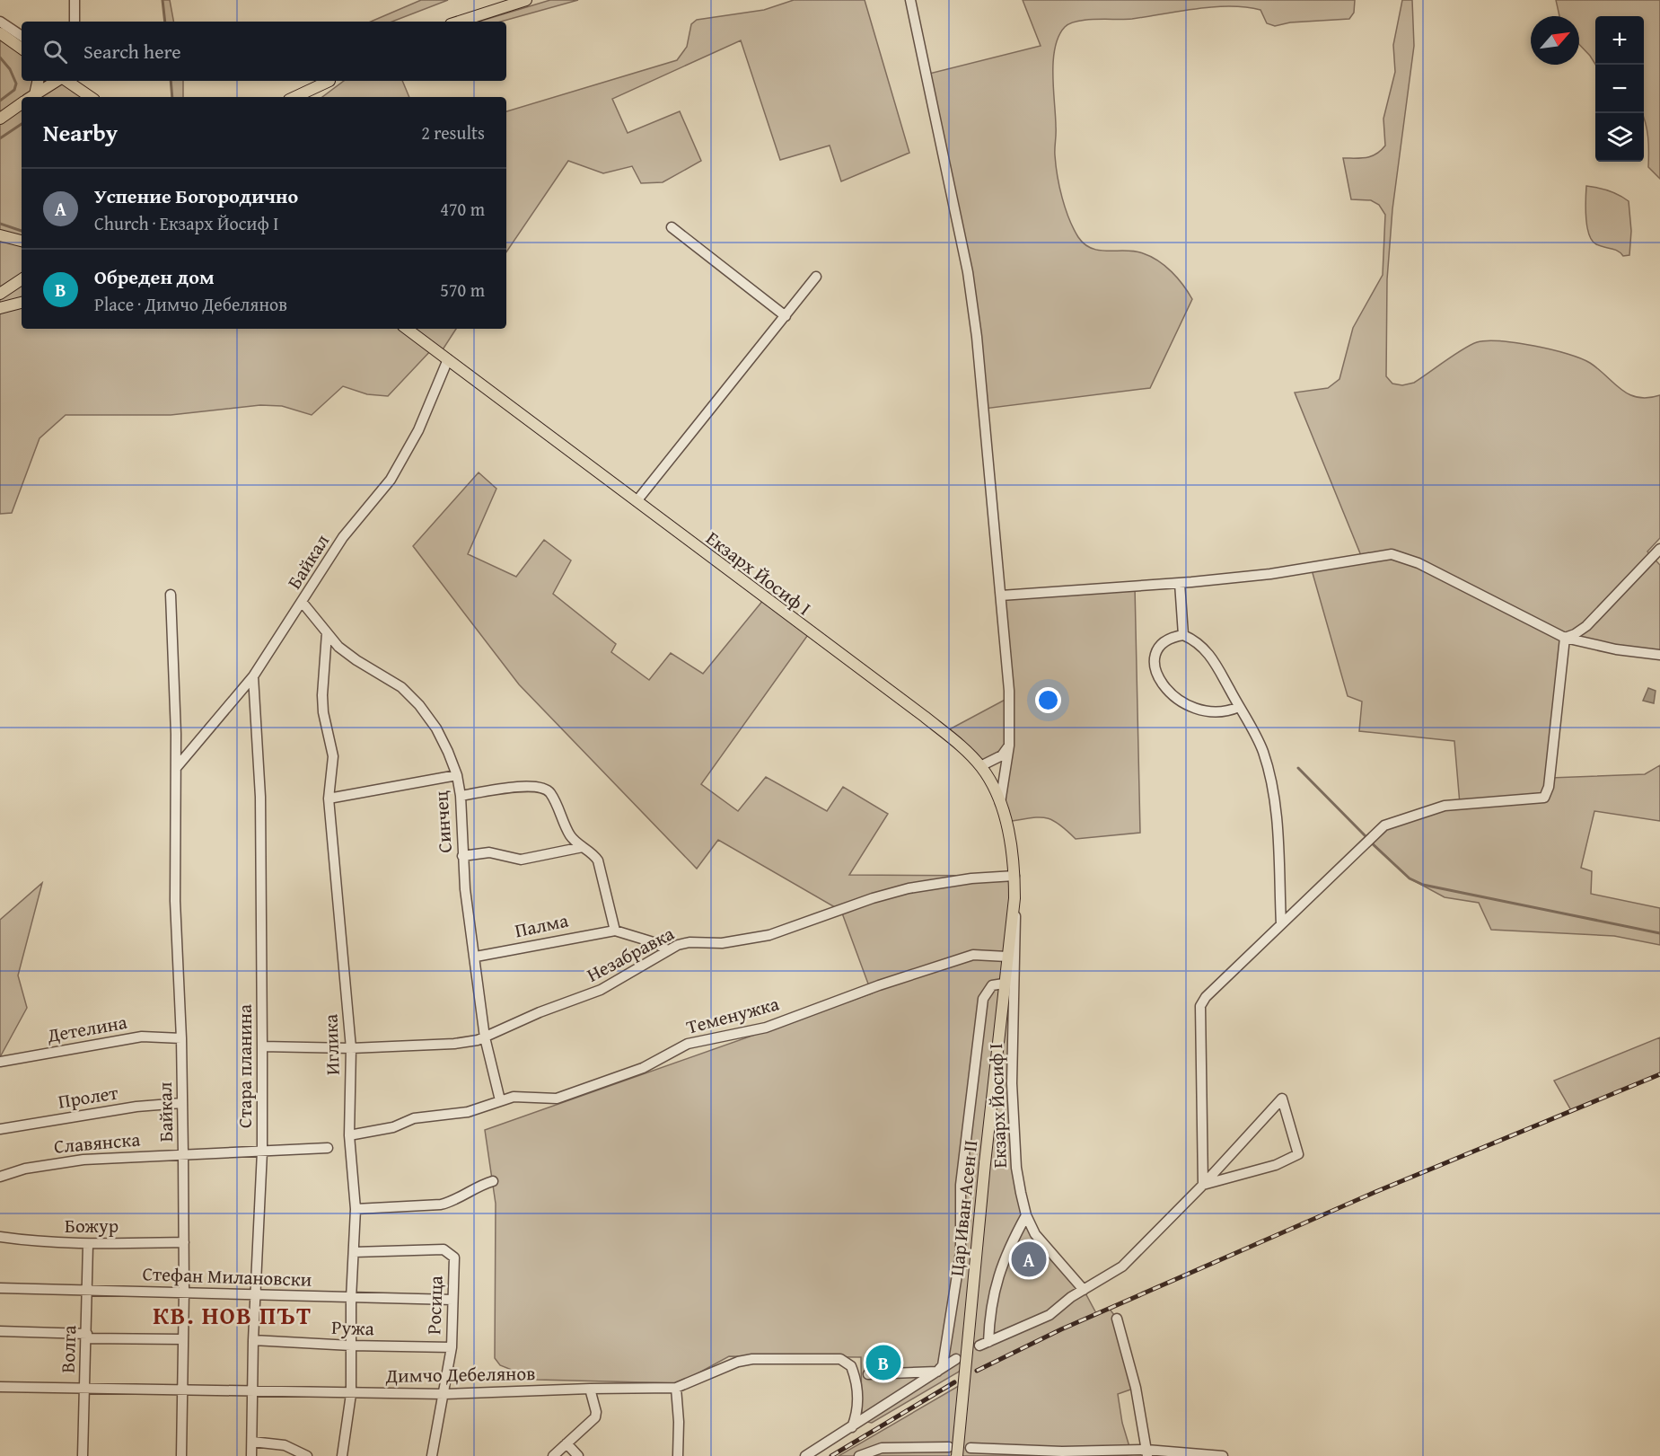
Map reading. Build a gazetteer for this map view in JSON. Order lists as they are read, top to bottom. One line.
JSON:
{"streets":{"main road":["Екзарх Йосиф I","Цар Иван Асен II"],"street":["Байкал","Синчец","Палма","Незабравка","Теменужка","Детелина","Иглика","Стара планина","Пролет","Славянска","Божур","Стефан Милановски","Росица","Ружа","Волга","Димчо Дебелянов"]},"crossings":[["Байкал","Екзарх Йосиф I"],["Байкал","Синчец"],["Байкал","Детелина"],["Байкал","Стара планина"],["Байкал","Пролет"],["Байкал","Славянска"],["Байкал","Божур"],["Байкал","Стефан Милановски"],["Байкал","Димчо Дебелянов"],["Екзарх Йосиф I","Незабравка"],["Екзарх Йосиф I","Теменужка"],["Екзарх Йосиф I","Цар Иван Асен II"],["Синчец","Палма"],["Синчец","Незабравка"],["Синчец","Теменужка"],["Синчец","Иглика"],["Незабравка","Иглика"],["Незабравка","Стара планина"],["Теменужка","Цар Иван Асен II"],["Иглика","Стефан Милановски"],["Иглика","Росица"],["Иглика","Ружа"],["Иглика","Димчо Дебелянов"],["Стара планина","Славянска"],["Стара планина","Стефан Милановски"],["Стара планина","Ружа"],["Стара планина","Димчо Дебелянов"],["Божур","Волга"],["Стефан Милановски","Росица"],["Стефан Милановски","Волга"],["Росица","Ружа"],["Росица","Димчо Дебелянов"],["Волга","Димчо Дебелянов"]],"districts":["КВ. НОВ ПЪТ"],"north":"top right","page":{"map_buttons":["+","−"],"search":"Search here","heading":["Nearby","2 results"],"list":[{"mark":"A","name":"Успение Богородично","note":"Church · Екзарх Йосиф I","value":"470 m"},{"mark":"B","name":"Обреден дом","note":"Place · Димчо Дебелянов","value":"570 m"}],"pins":["A","B"]}}
